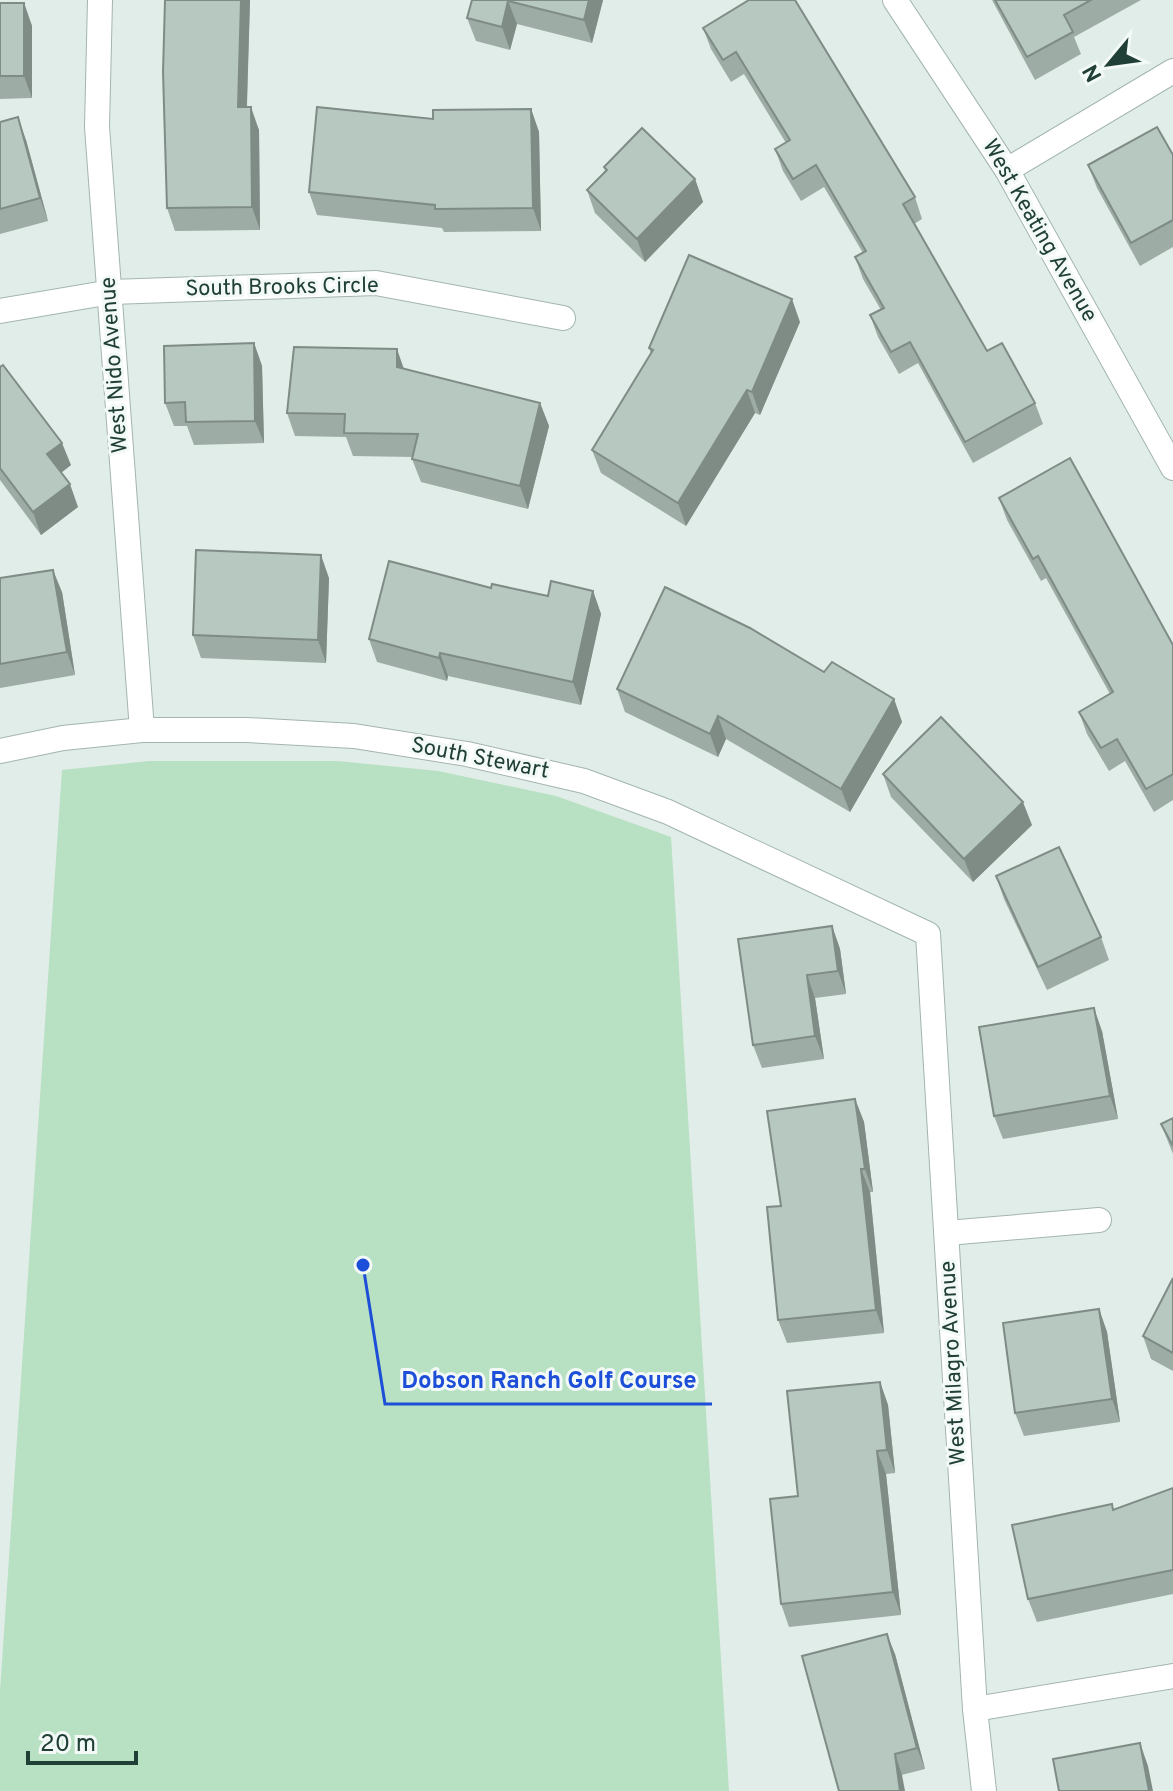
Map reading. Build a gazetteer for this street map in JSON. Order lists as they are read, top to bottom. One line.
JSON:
{"streets":{"street":["West Keating Avenue","South Brooks Circle","West Nido Avenue","South Stewart","West Milagro Avenue"]},"crossings":[["South Brooks Circle","West Nido Avenue"],["West Nido Avenue","South Stewart"],["South Stewart","West Milagro Avenue"]],"places":["Dobson Ranch Golf Course"],"scale_bar":"20 m","north":"bottom left"}
